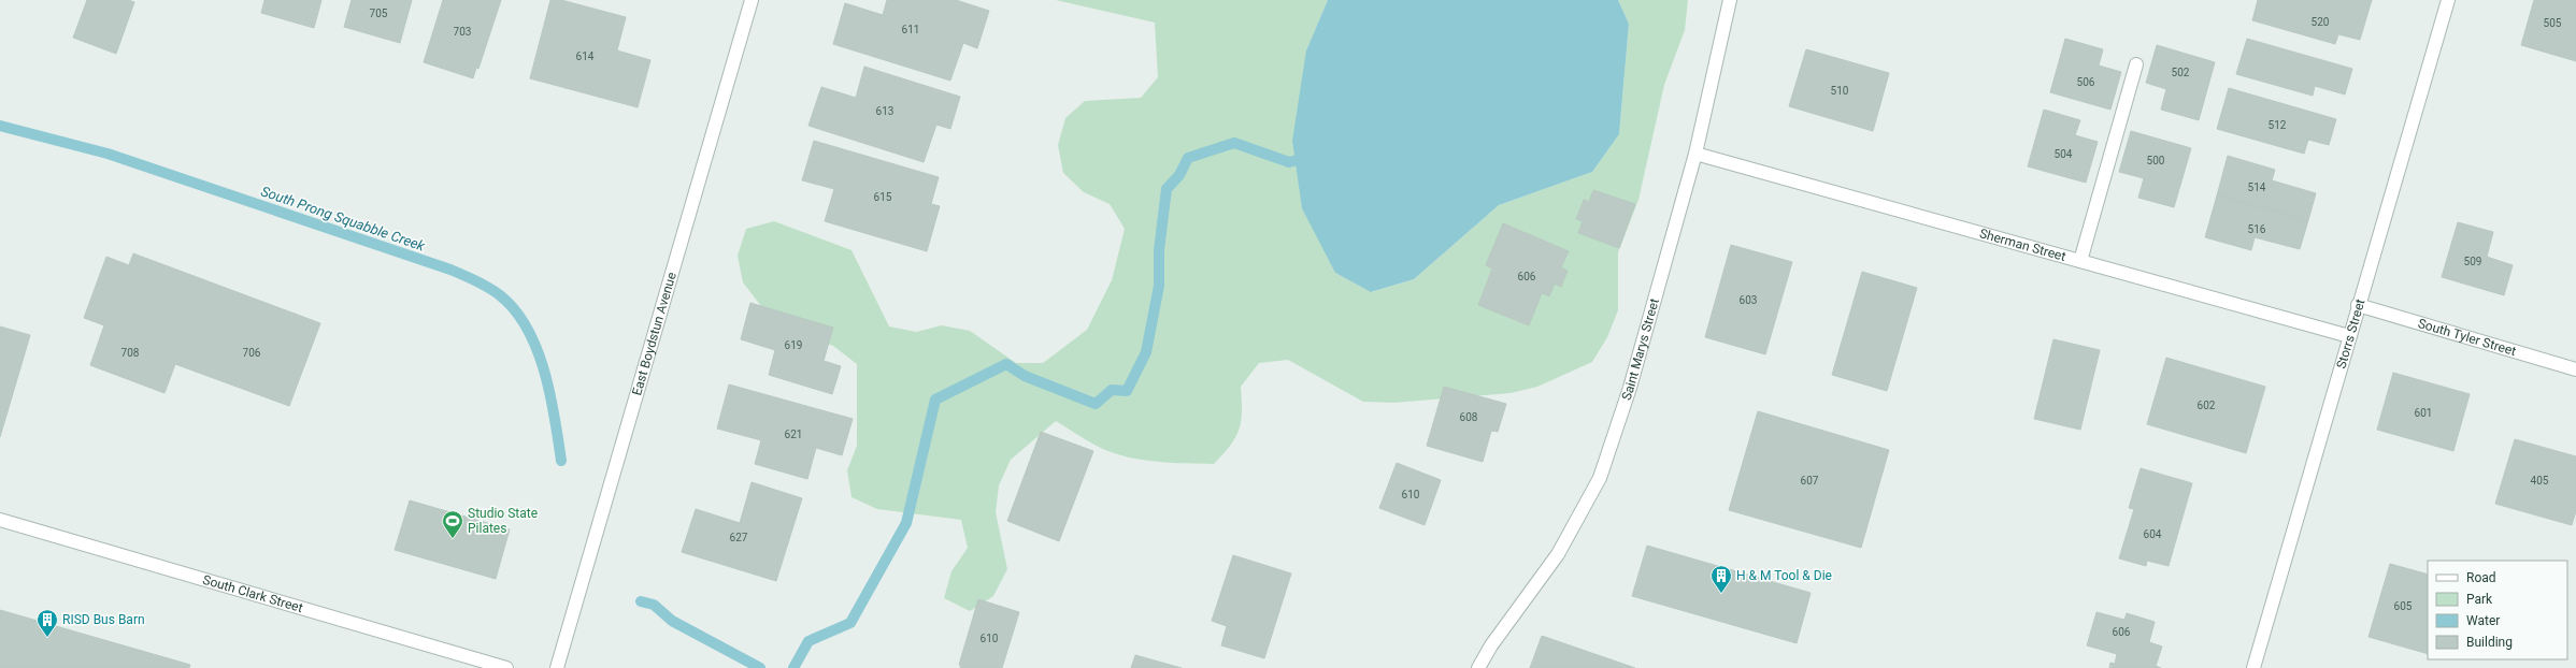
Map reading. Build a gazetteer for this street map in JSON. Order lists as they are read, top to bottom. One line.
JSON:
{"streets":{"street":["Sherman Street","East Boydstun Avenue","Storrs Street","South Tyler Street","Saint Marys Street","South Clark Street"]},"crossings":[["Sherman Street","Storrs Street"],["Sherman Street","Saint Marys Street"],["Storrs Street","South Tyler Street"]],"water":["South Prong Squabble Creek"],"places":{"sports":["Studio State Pilates"],"building":["H & M Tool & Die","RISD Bus Barn"]},"house_numbers":["705","520","505","611","703","614","502","506","510","613","512","504","500","514","615","516","509","606","603","619","708","706","602","601","608","621","607","405","610","604","627","605","606","610"],"legend":["Road","Park","Water","Building"]}
